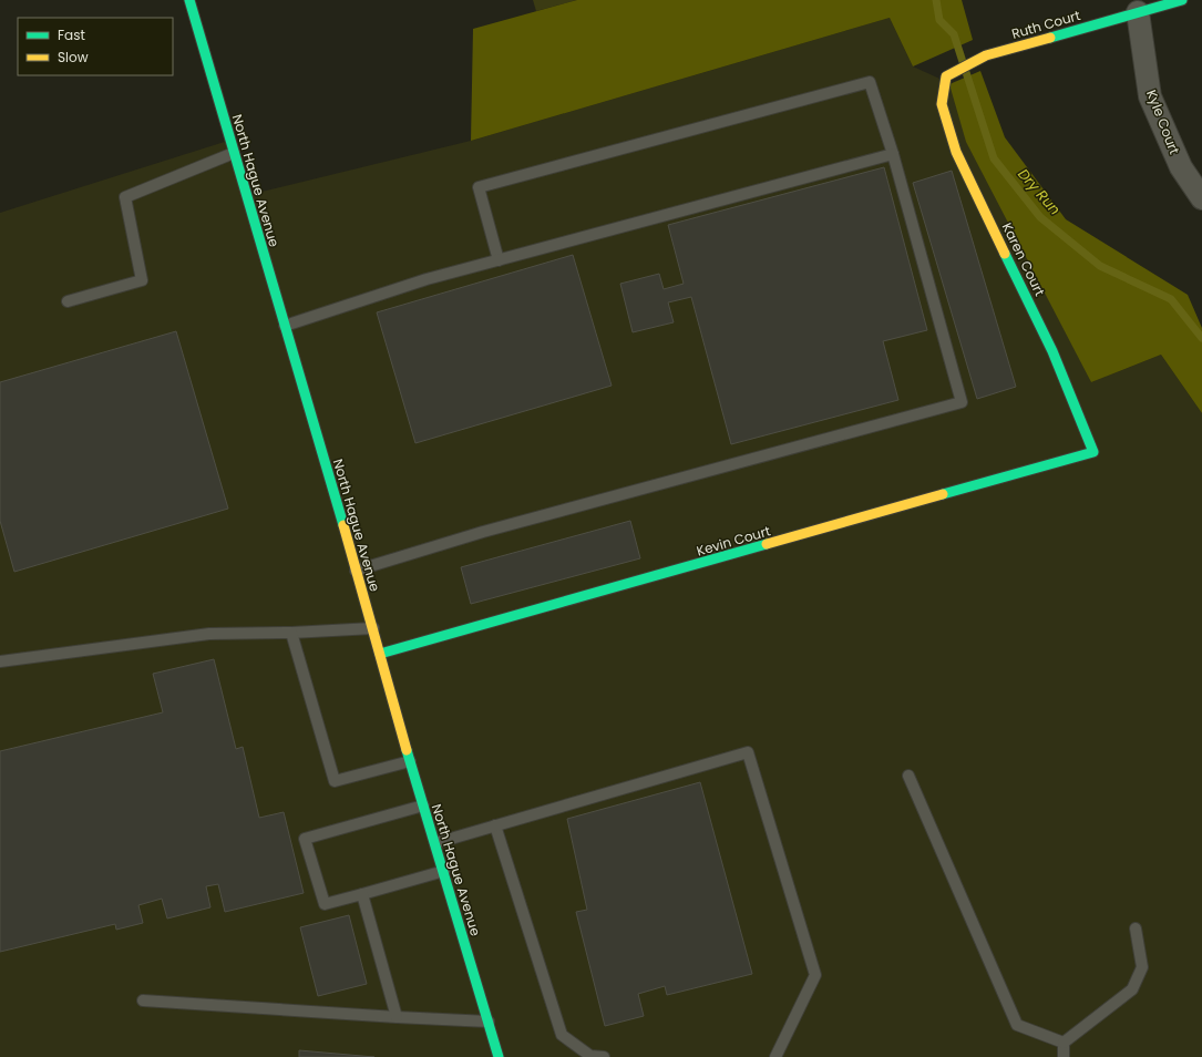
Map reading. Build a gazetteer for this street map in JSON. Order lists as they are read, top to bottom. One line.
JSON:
{"streets":{"street":["Ruth Court","Kyle Court","North Hague Avenue","Karen Court","Kevin Court"]},"crossings":[["Ruth Court","Kyle Court"],["Ruth Court","Karen Court"],["North Hague Avenue","Kevin Court"],["Karen Court","Kevin Court"]],"water":["Dry Run"],"legend":["Fast","Slow"]}
